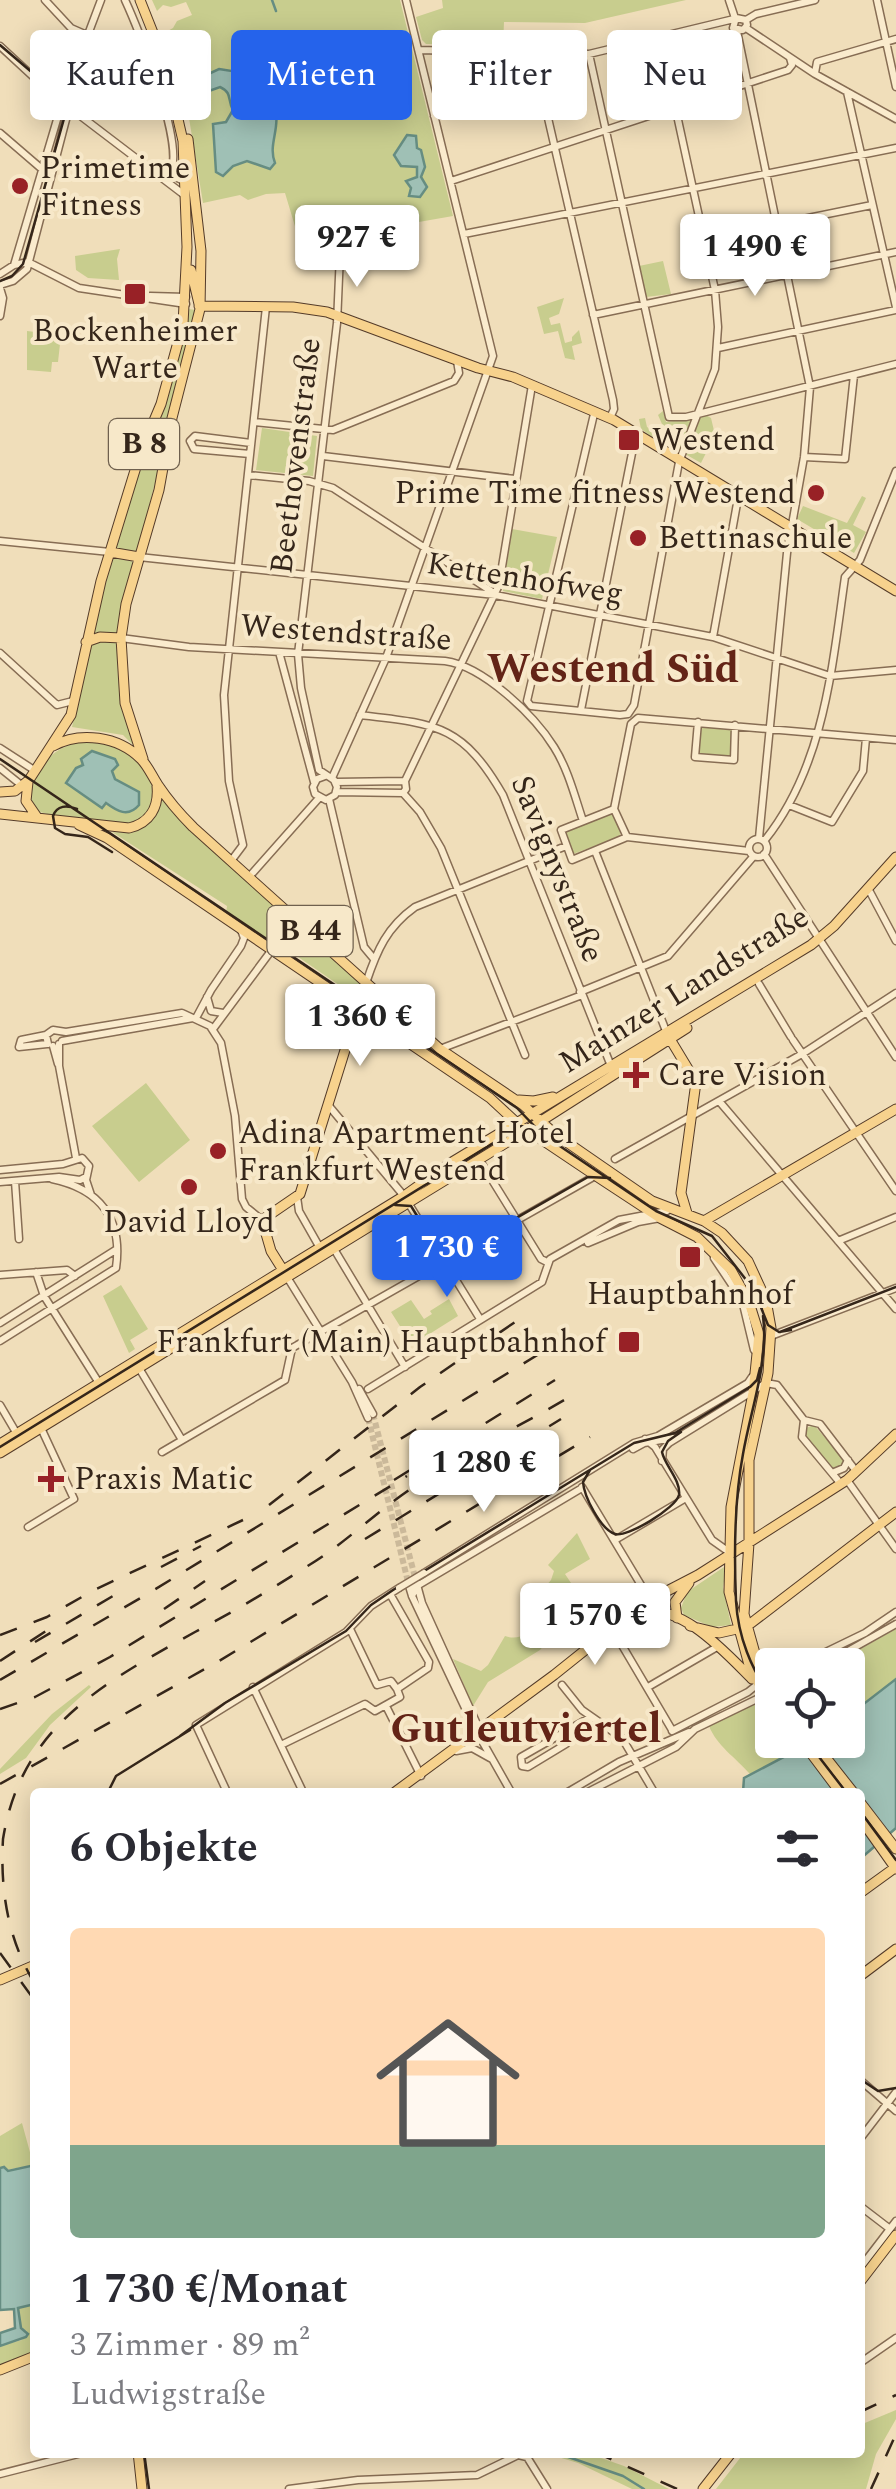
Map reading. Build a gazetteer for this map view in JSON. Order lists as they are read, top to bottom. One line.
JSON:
{"streets":{"main road":["B 8","Westendstraße","B 44","Mainzer Landstraße"],"street":["Beethovenstraße","Kettenhofweg","Savignystraße"]},"crossings":[["B 8","Kettenhofweg"],["B 8","Westendstraße"],["B 8","B 44"],["Beethovenstraße","Kettenhofweg"],["Beethovenstraße","Westendstraße"],["Savignystraße","Mainzer Landstraße"],["B 44","Mainzer Landstraße"]],"districts":["Westend Süd","Gutleutviertel"],"places":{"other":["Primetime Fitness","Prime Time fitness Westend","Bettinaschule","Adina Apartment Hotel Frankfurt Westend","David Lloyd"],"transit":["Bockenheimer Warte","Westend","Hauptbahnhof","Frankfurt (Main) Hauptbahnhof"],"health":["Care Vision","Praxis Matic"]},"page":{"chip":["Kaufen","Mieten","Filter","Neu"],"price":["927 €","1 490 €","1 360 €","1 730 €","1 280 €","1 570 €"],"heading":"6 Objekte","list":[{"name":"1 730 €/Monat","note":"3 Zimmer · 89 m² · Ludwigstraße"}]}}
